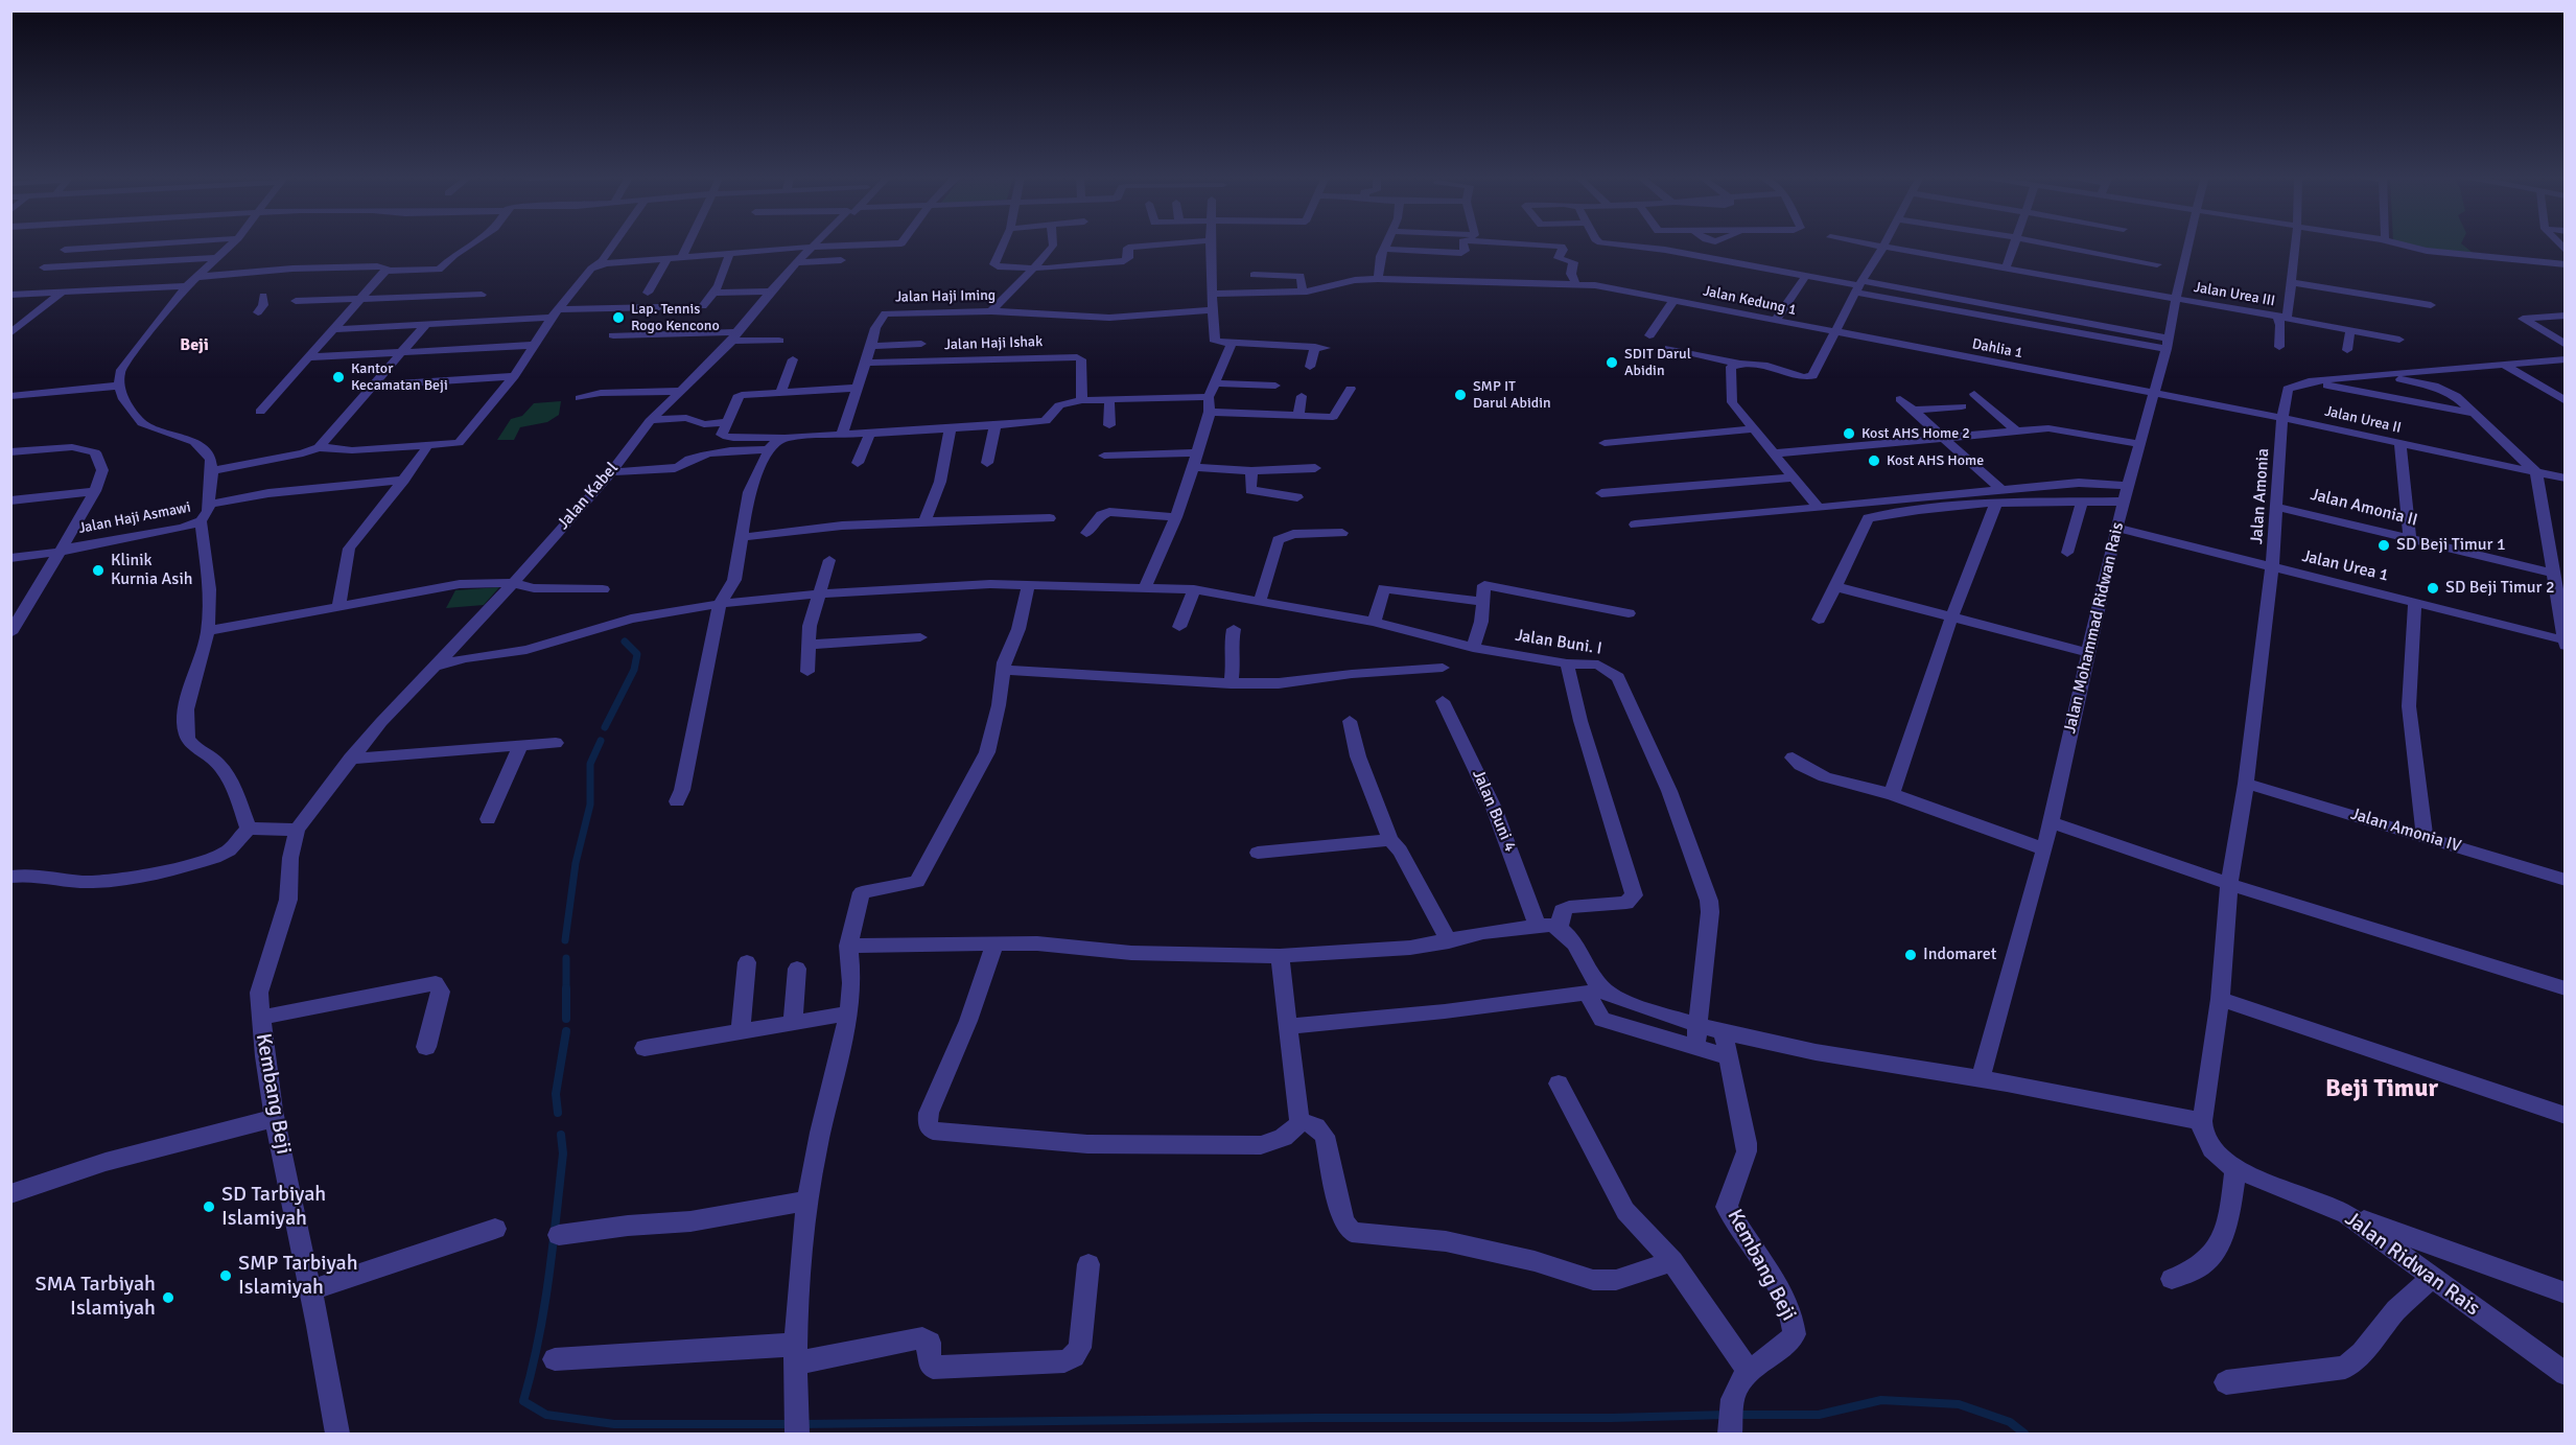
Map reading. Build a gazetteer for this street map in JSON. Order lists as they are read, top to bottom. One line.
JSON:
{"streets":{"street":["Jalan Urea III","Jalan Haji Iming","Jalan Kedung 1","Jalan Haji Ishak","Dahlia 1","Jalan Urea II","Jalan Kabel","Jalan Amonia","Jalan Amonia II","Jalan Haji Asmawi","Jalan Urea 1","Jalan Mohammad Ridwan Rais","Jalan Buni. I","Jalan Buni 4","Jalan Amonia IV","Kembang Beji","Jalan Ridwan Rais"]},"crossings":[["Jalan Urea III","Jalan Mohammad Ridwan Rais"],["Jalan Haji Iming","Jalan Haji Ishak"],["Jalan Kedung 1","Dahlia 1"],["Dahlia 1","Jalan Urea II"],["Dahlia 1","Jalan Mohammad Ridwan Rais"],["Jalan Urea II","Jalan Amonia"],["Jalan Urea II","Jalan Mohammad Ridwan Rais"],["Jalan Kabel","Jalan Buni. I"],["Jalan Kabel","Kembang Beji"],["Jalan Amonia","Jalan Amonia II"],["Jalan Amonia","Jalan Urea 1"],["Jalan Amonia","Jalan Amonia IV"],["Jalan Amonia","Jalan Ridwan Rais"],["Jalan Urea 1","Jalan Mohammad Ridwan Rais"]],"districts":["Beji","Beji Timur"],"places":["Lap. Tennis Rogo Kencono","SDIT Darul Abidin","Kantor Kecamatan Beji","SMP IT Darul Abidin","Kost AHS Home 2","Kost AHS Home","SD Beji Timur 1","Klinik Kurnia Asih","SD Beji Timur 2","Indomaret","SD Tarbiyah Islamiyah","SMP Tarbiyah Islamiyah","SMA Tarbiyah Islamiyah"]}
